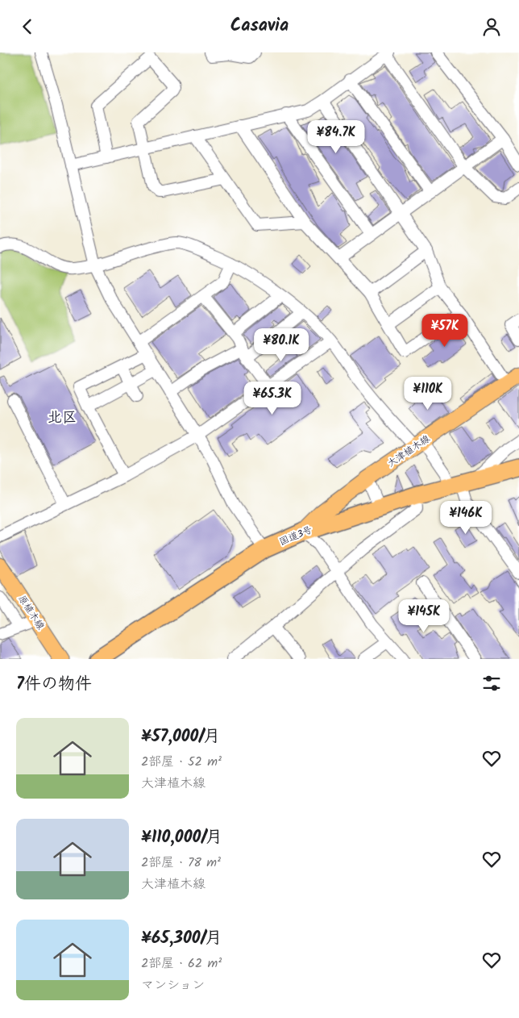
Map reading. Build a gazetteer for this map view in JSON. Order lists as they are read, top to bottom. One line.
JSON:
{"streets":{"highway":["国道3号"],"main road":["大津植木線","原植木線"]},"crossings":[["大津植木線","国道3号"]],"districts":["北区"],"page":{"header":"Casavia","price":["¥84.7K","¥57K","¥80.1K","¥110K","¥65.3K","¥146K","¥145K"],"heading":"7件の物件","list":[{"name":"¥57,000/月","note":"2部屋 · 52 m² · 大津植木線"},{"name":"¥110,000/月","note":"2部屋 · 78 m² · 大津植木線"},{"name":"¥65,300/月","note":"2部屋 · 62 m² · マンション"}]}}
